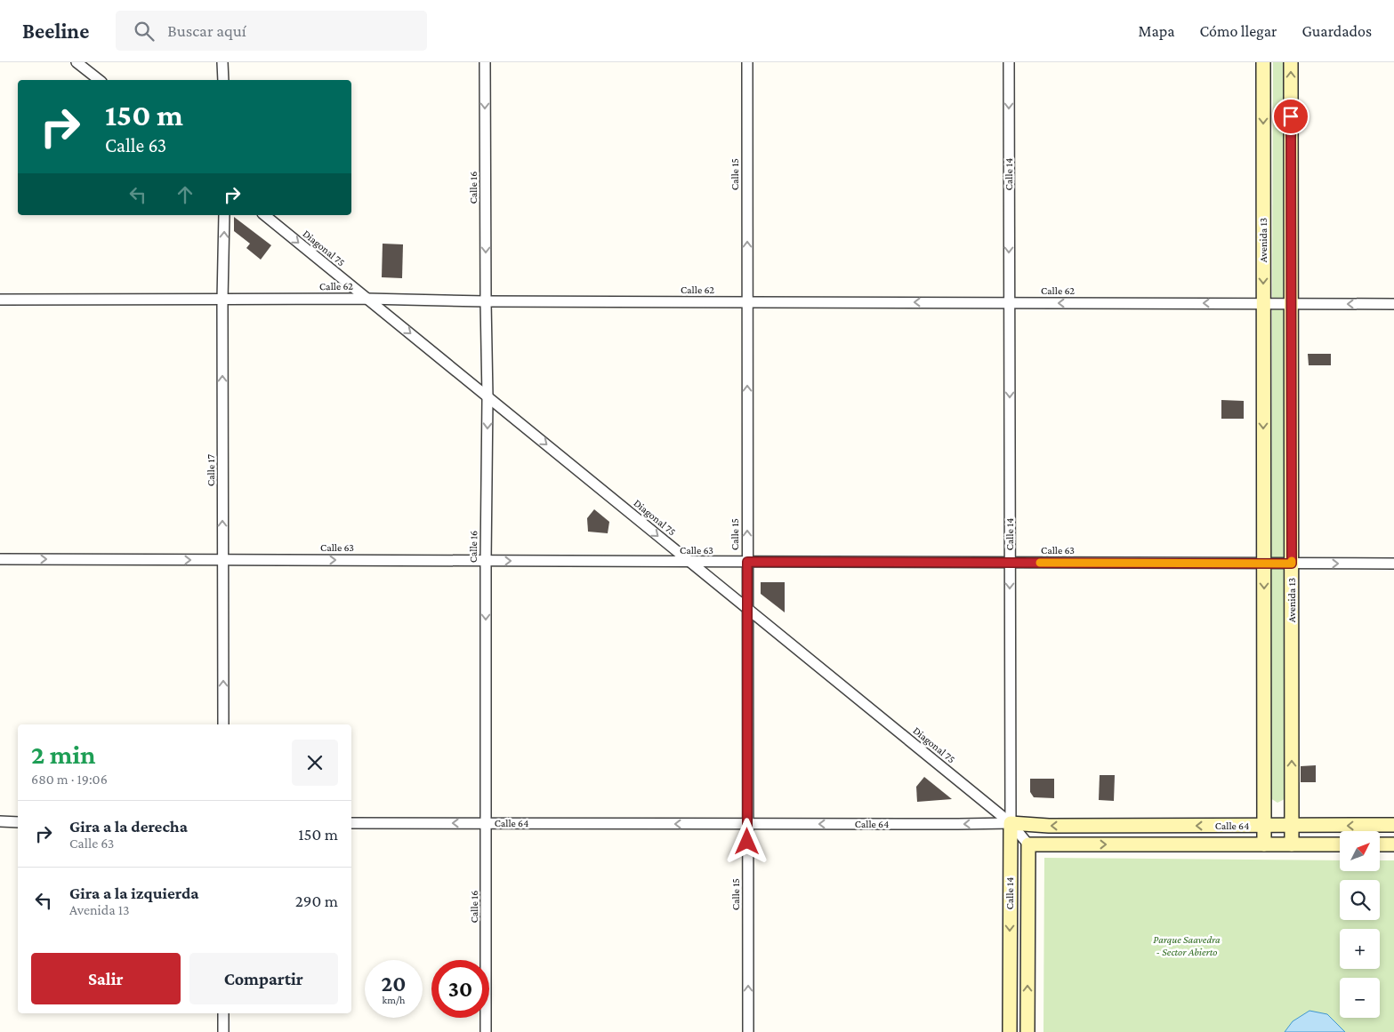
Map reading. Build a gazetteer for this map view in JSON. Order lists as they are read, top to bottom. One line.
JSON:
{"streets":{"main road":["Calle 14","Avenida 13","Calle 64"],"street":["Calle 15","Calle 16","Diagonal 75","Calle 62","Calle 17","Calle 63"]},"crossings":[["Calle 15","Diagonal 75"],["Calle 15","Calle 62"],["Calle 15","Calle 63"],["Calle 15","Calle 64"],["Calle 14","Diagonal 75"],["Calle 14","Calle 62"],["Calle 14","Calle 63"],["Calle 14","Calle 64"],["Calle 16","Diagonal 75"],["Calle 16","Calle 62"],["Calle 16","Calle 63"],["Calle 16","Calle 64"],["Avenida 13","Calle 62"],["Avenida 13","Calle 63"],["Avenida 13","Calle 64"],["Diagonal 75","Calle 62"],["Diagonal 75","Calle 63"],["Diagonal 75","Calle 64"],["Calle 62","Calle 17"],["Calle 17","Calle 63"]],"one_way":["Calle 15","Calle 16","Diagonal 75","Calle 62","Calle 17","Calle 63"],"parks":["Parque Saavedra - Sector Abierto"],"north":"top right","page":{"header":"Beeline","search":"Buscar aquí","nav":["Mapa","Cómo llegar","Guardados"],"turn":["150 m","Calle 63"],"heading":["2 min","680 m · 19:06"],"list":[{"name":"Gira a la derecha","note":"Calle 63","value":"150 m"},{"name":"Gira a la izquierda","note":"Avenida 13","value":"290 m"}],"map_buttons":["+","−"],"buttons":["Salir","Compartir"],"speed":"20 km/h","limit":"30"}}
